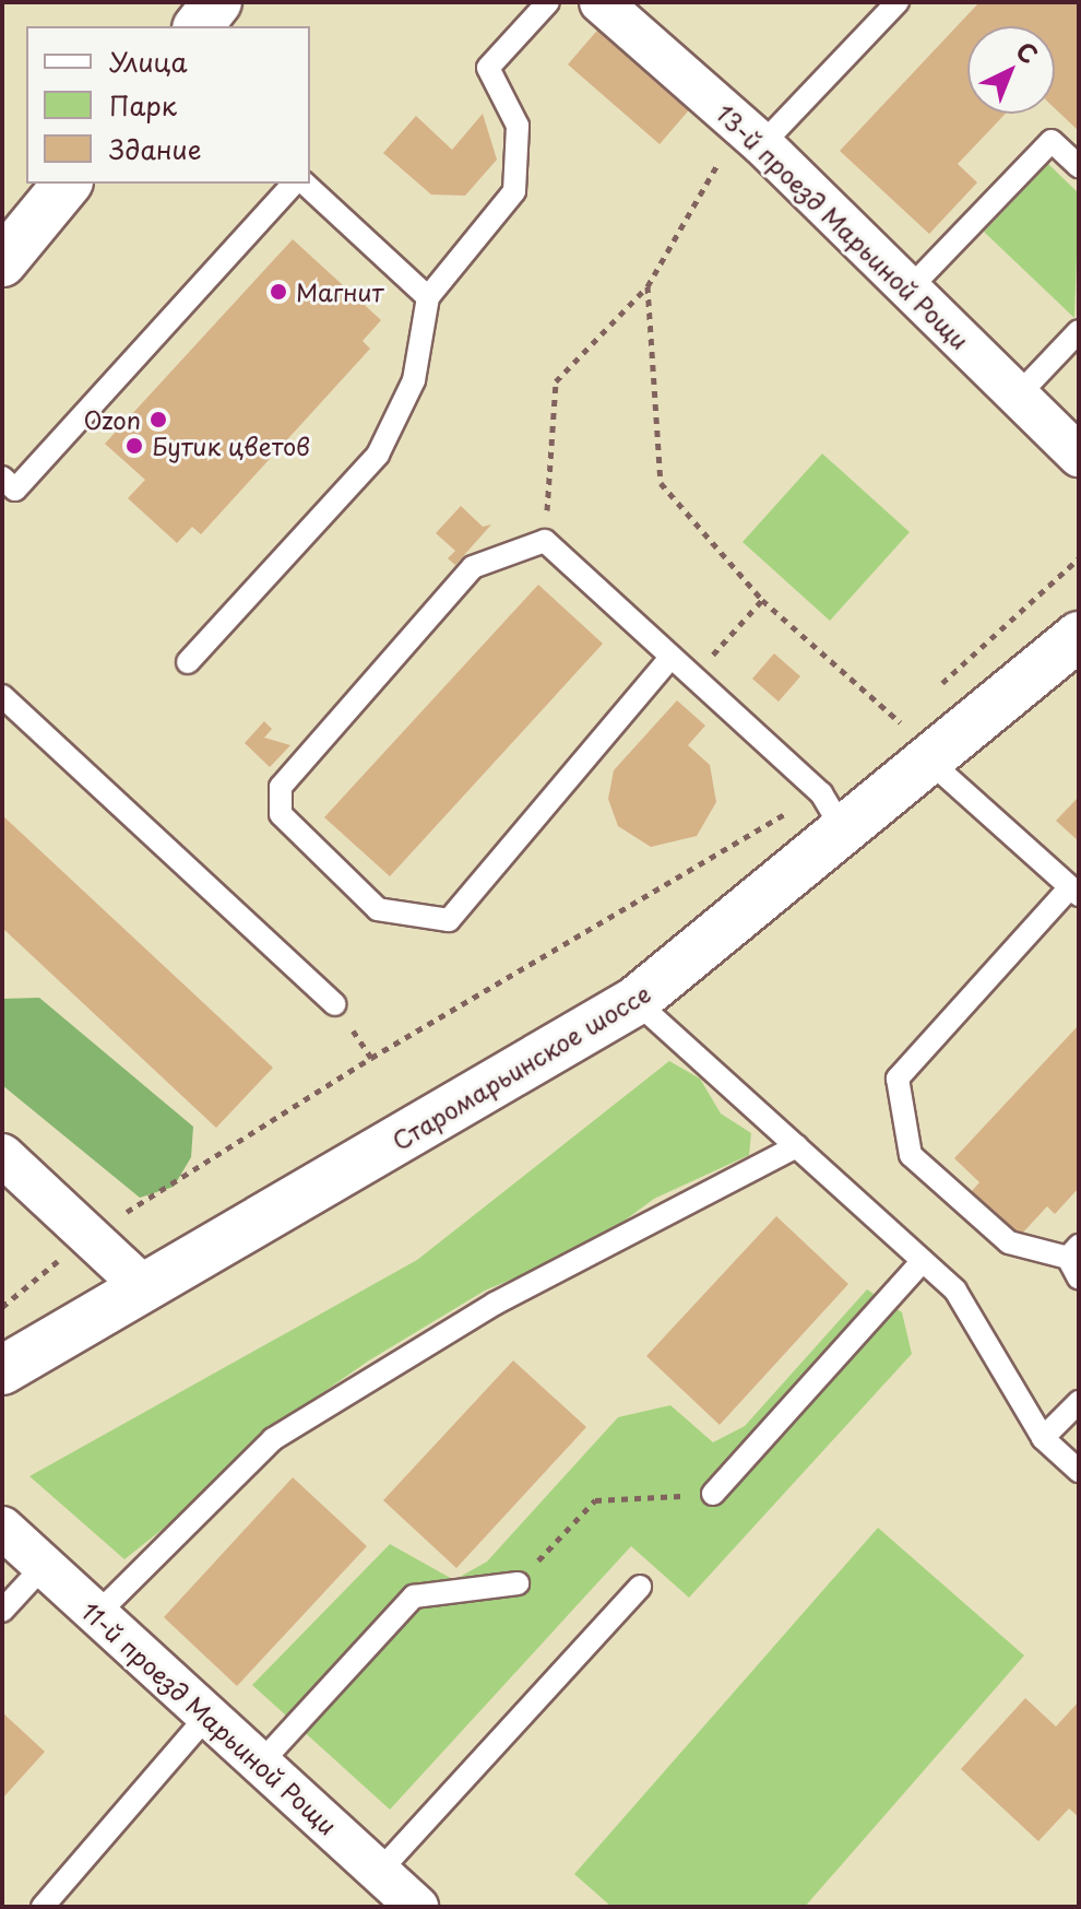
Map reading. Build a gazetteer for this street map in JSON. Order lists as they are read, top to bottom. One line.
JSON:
{"streets":{"street":["13-й проезд Марьиной Рощи","Старомарьинское шоссе","11-й проезд Марьиной Рощи"]},"places":["Магнит","Ozon","Бутик цветов"],"legend":["Улица","Парк","Здание"],"north":"top right"}
